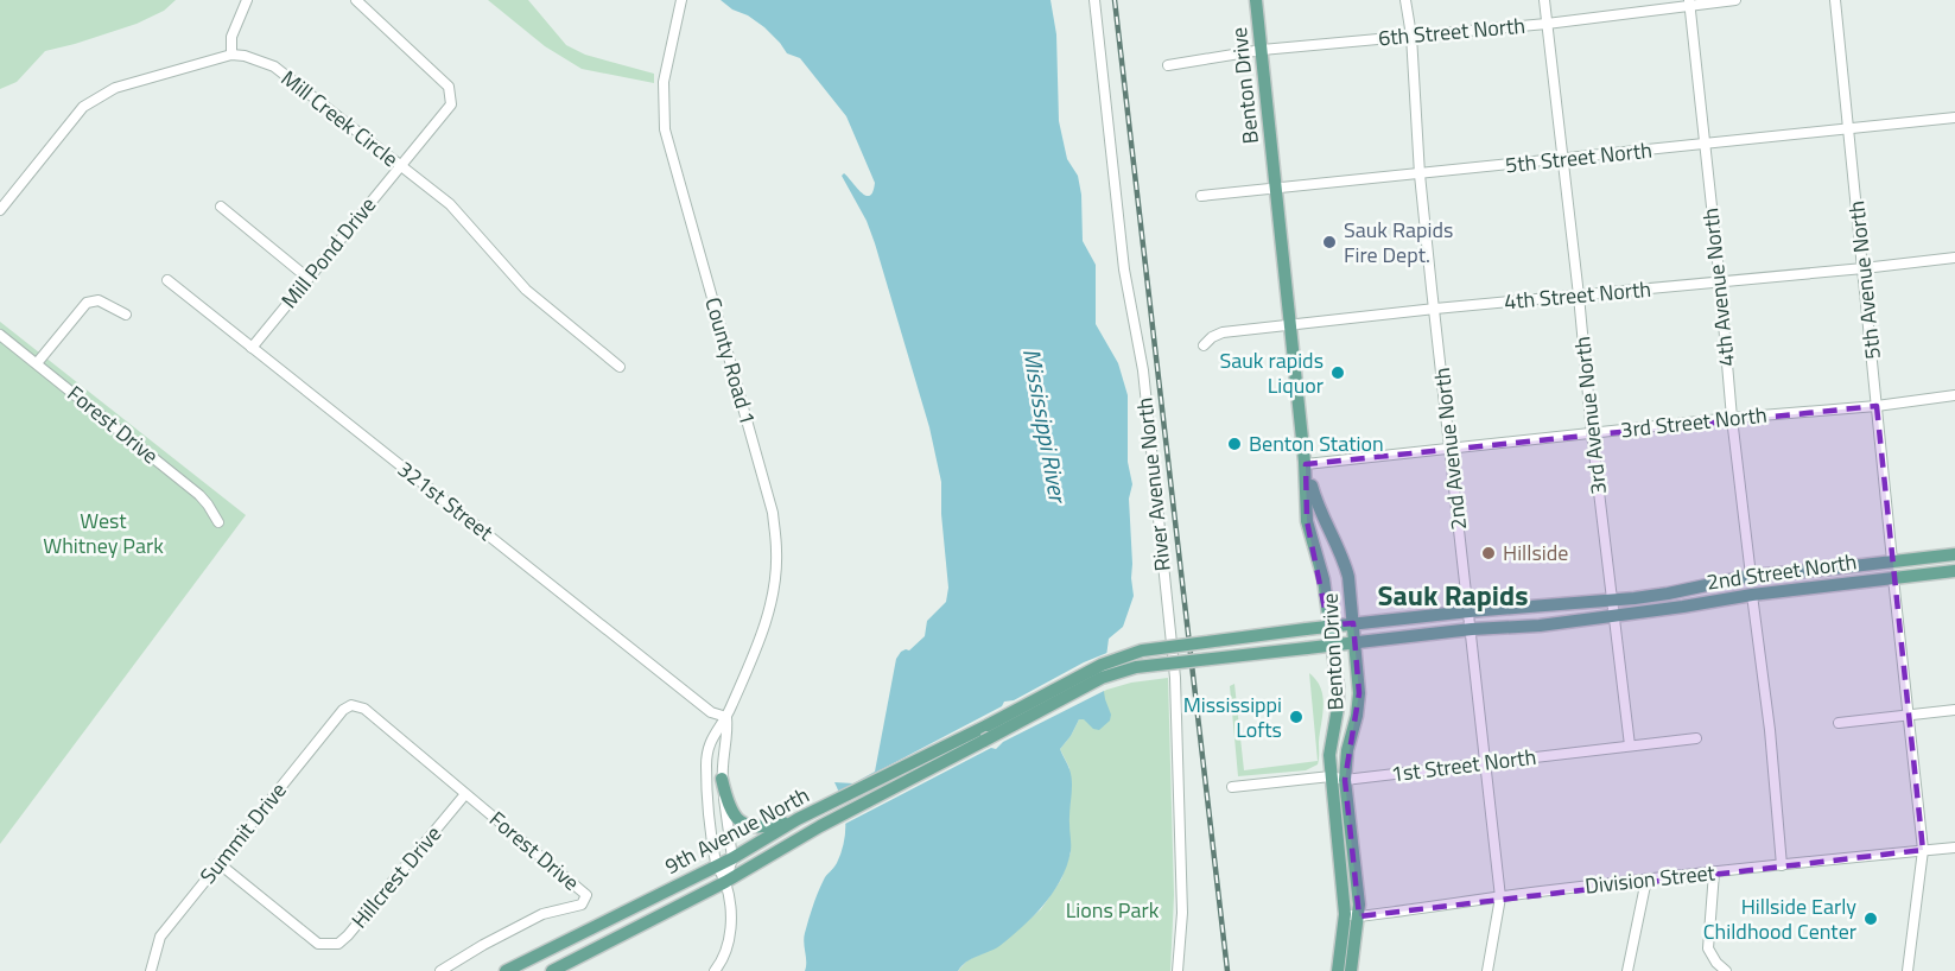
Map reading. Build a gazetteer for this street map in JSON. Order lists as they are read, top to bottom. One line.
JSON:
{"streets":{"main road":["Benton Drive","2nd Street North","9th Avenue North"],"street":["6th Street North","Mill Creek Circle","5th Street North","Mill Pond Drive","5th Avenue North","4th Avenue North","4th Street North","County Road 1","3rd Avenue North","3rd Street North","Forest Drive","2nd Avenue North","River Avenue North","321st Street","1st Street North","Summit Drive","Hillcrest Drive","Division Street"]},"crossings":[["6th Street North","Benton Drive"],["6th Street North","4th Avenue North"],["6th Street North","3rd Avenue North"],["6th Street North","2nd Avenue North"],["Benton Drive","5th Street North"],["Benton Drive","4th Street North"],["Benton Drive","3rd Street North"],["Benton Drive","2nd Street North"],["Benton Drive","1st Street North"],["Benton Drive","9th Avenue North"],["Benton Drive","Division Street"],["Mill Creek Circle","Mill Pond Drive"],["5th Street North","5th Avenue North"],["5th Street North","4th Avenue North"],["5th Street North","3rd Avenue North"],["5th Street North","2nd Avenue North"],["Mill Pond Drive","321st Street"],["5th Avenue North","4th Street North"],["5th Avenue North","3rd Street North"],["4th Avenue North","4th Street North"],["4th Avenue North","3rd Street North"],["4th Street North","3rd Avenue North"],["4th Street North","2nd Avenue North"],["County Road 1","321st Street"],["County Road 1","9th Avenue North"],["3rd Avenue North","3rd Street North"],["3rd Avenue North","2nd Street North"],["3rd Avenue North","1st Street North"],["3rd Street North","2nd Avenue North"],["Forest Drive","Summit Drive"],["Forest Drive","Hillcrest Drive"],["2nd Avenue North","2nd Street North"],["2nd Avenue North","1st Street North"],["2nd Avenue North","Division Street"],["2nd Street North","9th Avenue North"],["Summit Drive","Hillcrest Drive"]],"districts":["Sauk Rapids"],"water":["Mississippi River"],"parks":["West Whitney Park","Lions Park"],"places":["Sauk Rapids Fire Dept.","Sauk rapids Liquor","Benton Station","Hillside","Mississippi Lofts","Hillside Early Childhood Center"]}
